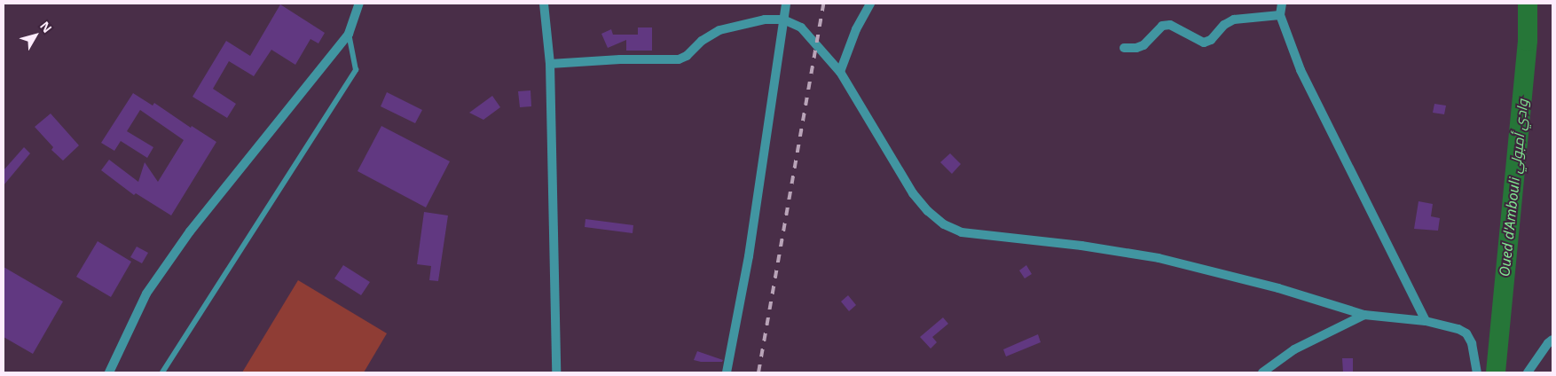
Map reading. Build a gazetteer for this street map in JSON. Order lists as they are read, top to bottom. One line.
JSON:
{"water":["Oued d'Ambouli وادي أمبولي"],"north":"top right"}
